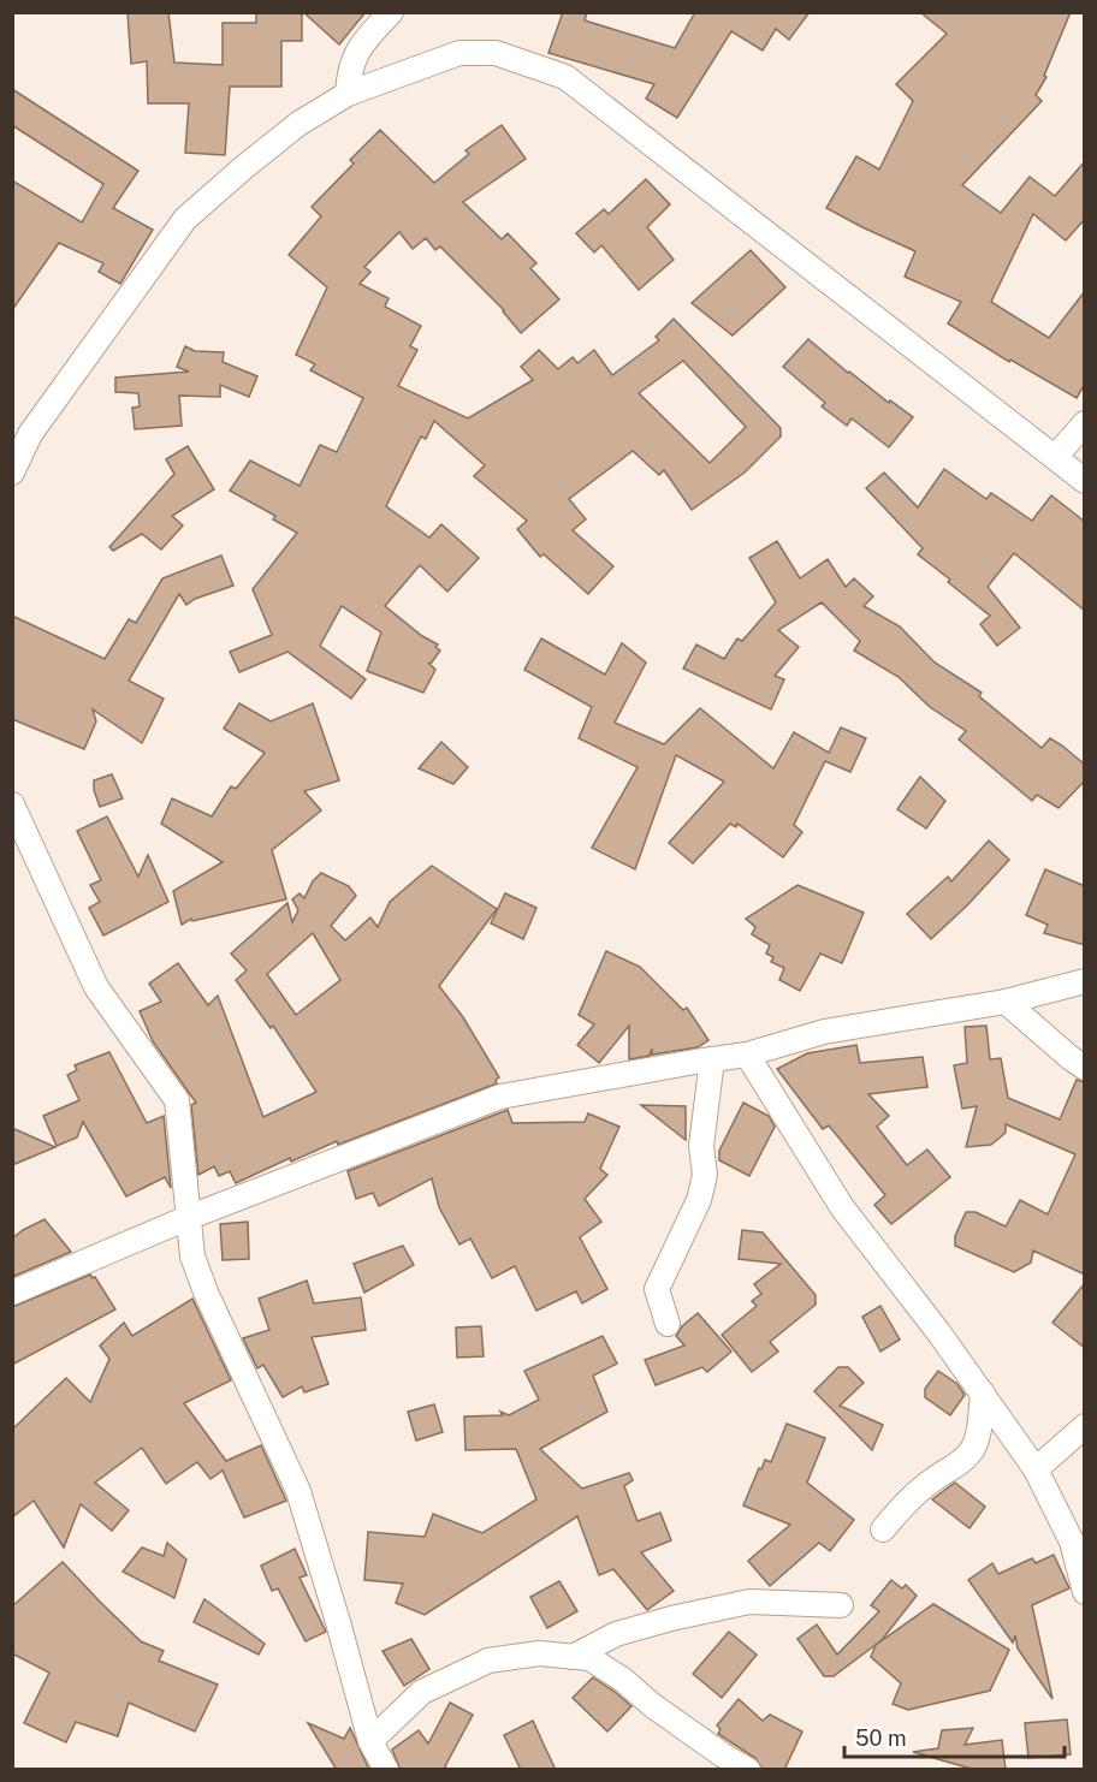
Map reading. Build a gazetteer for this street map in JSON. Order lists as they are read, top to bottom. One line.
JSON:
{"scale_bar":"50 m"}
